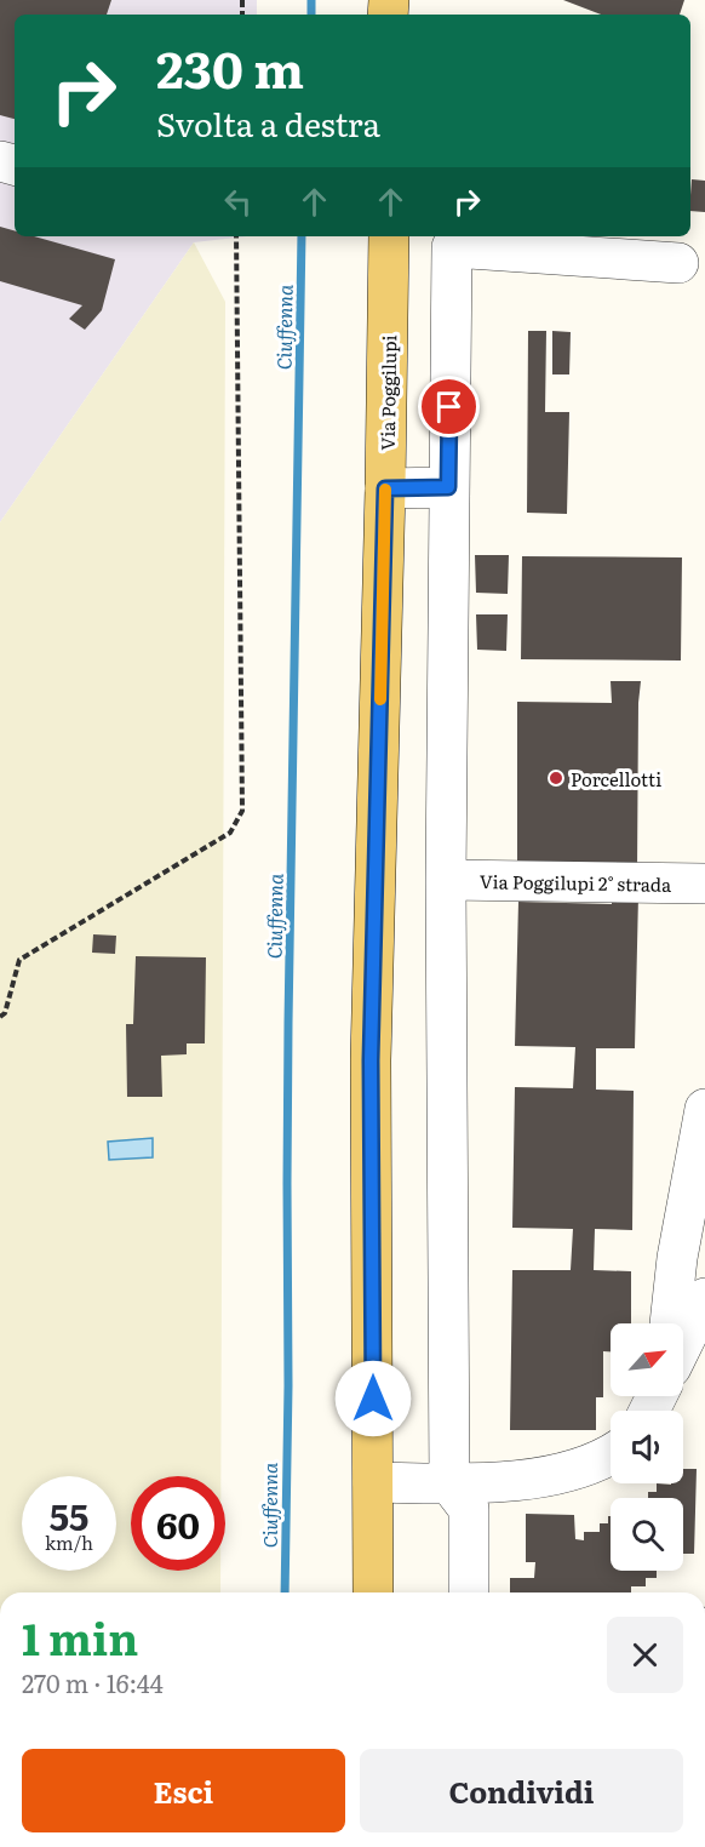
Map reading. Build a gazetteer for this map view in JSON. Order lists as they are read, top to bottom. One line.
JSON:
{"streets":{"main road":["Via Poggilupi"],"street":["Via Poggilupi 2° strada"]},"water":["Ciuffenna"],"places":["Porcellotti"],"north":"top right","page":{"turn":["230 m","Svolta a destra"],"speed":"55 km/h","limit":"60","heading":["1 min","270 m · 16:44"],"buttons":["Esci","Condividi"]}}
